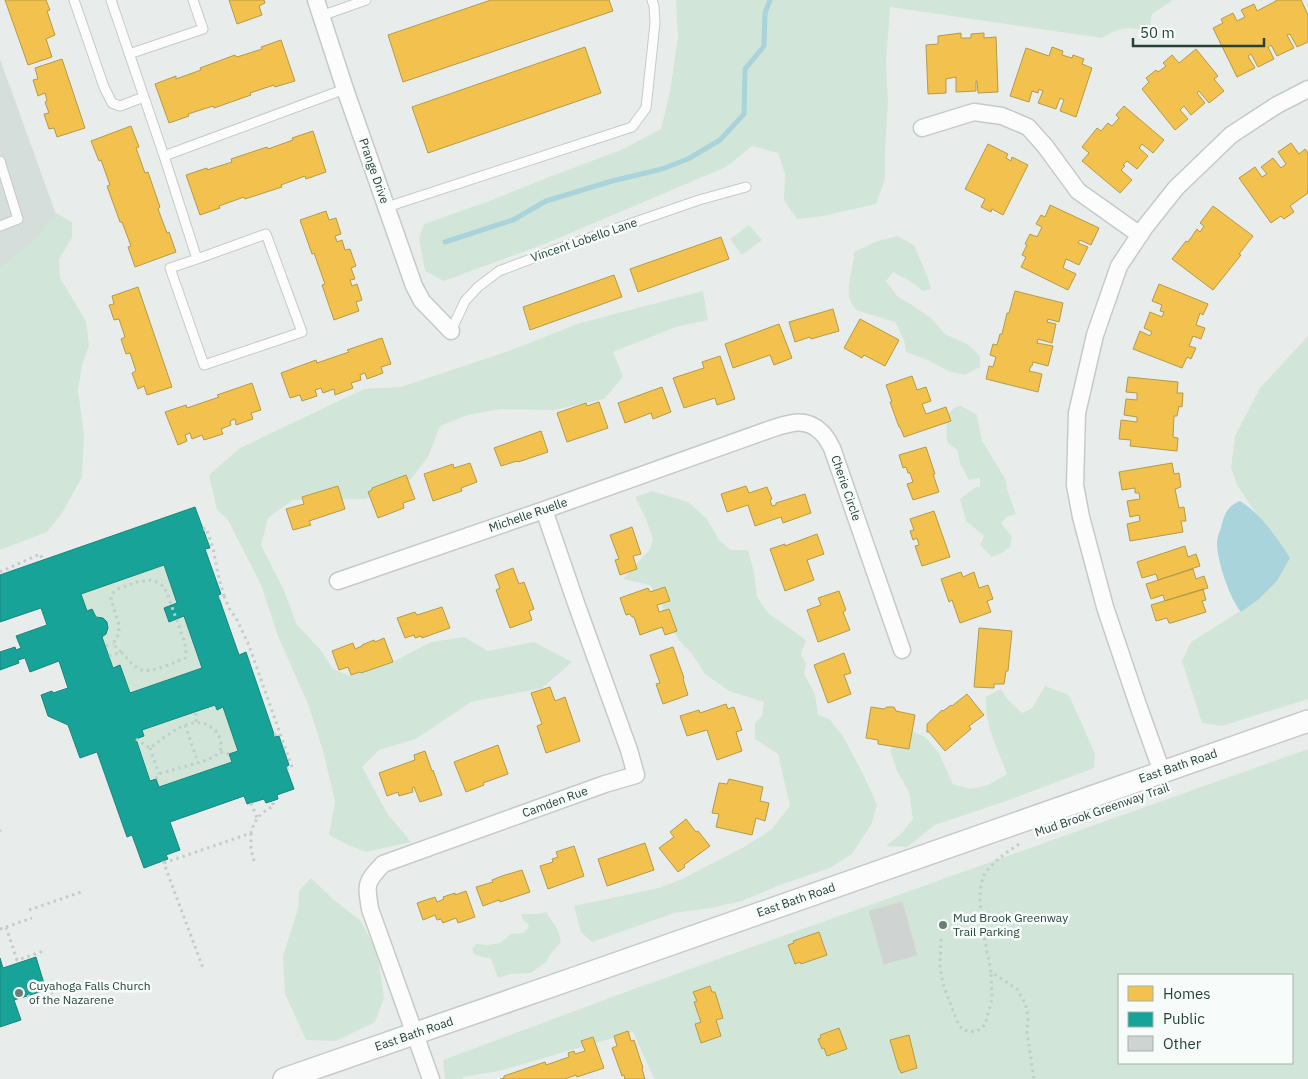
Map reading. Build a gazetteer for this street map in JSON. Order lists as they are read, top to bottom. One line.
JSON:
{"streets":{"street":["Prange Drive","Cherie Circle","Michelle Ruelle","East Bath Road","Camden Rue"],"lane":["Vincent Lobello Lane"],"path":["Mud Brook Greenway Trail"]},"crossings":[["Prange Drive","Vincent Lobello Lane"],["Cherie Circle","Michelle Ruelle"],["Michelle Ruelle","Camden Rue"],["East Bath Road","Camden Rue"]],"places":["Mud Brook Greenway Trail Parking","Cuyahoga Falls Church of the Nazarene"],"legend":["Homes","Public","Other"],"scale_bar":"50 m"}
